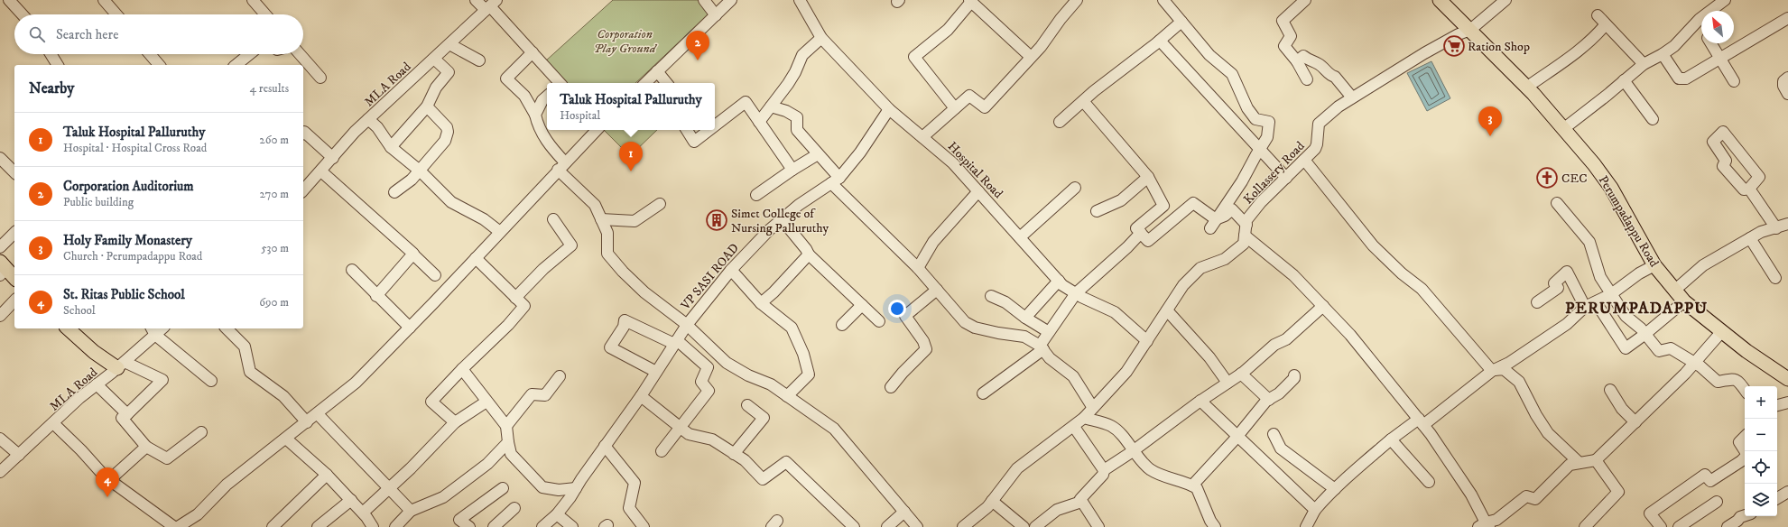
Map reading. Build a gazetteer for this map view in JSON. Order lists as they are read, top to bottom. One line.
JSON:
{"streets":{"main road":["Perumpadappu Road"],"street":["MLA Road","Hospital Road","Kollassery Road","VP SASI ROAD"]},"crossings":[["Hospital Road","Kollassery Road"],["Hospital Road","VP SASI ROAD"],["Kollassery Road","Perumpadappu Road"]],"districts":["PERUMPADAPPU"],"parks":["Corporation Play Ground"],"places":{"supermarket":["Ration Shop"],"church":["CEC"],"building":["Simet College of Nursing Palluruthy"]},"north":"top left","page":{"search":"Search here","pins":["2","3","1","4"],"heading":["Nearby","4 results"],"popup":["Taluk Hospital Palluruthy","Hospital"],"list":[{"mark":"1","name":"Taluk Hospital Palluruthy","note":"Hospital · Hospital Cross Road","value":"260 m"},{"mark":"2","name":"Corporation Auditorium","note":"Public building","value":"270 m"},{"mark":"3","name":"Holy Family Monastery","note":"Church · Perumpadappu Road","value":"530 m"},{"mark":"4","name":"St. Ritas Public School","note":"School","value":"690 m"}],"map_buttons":["+","−"]}}
